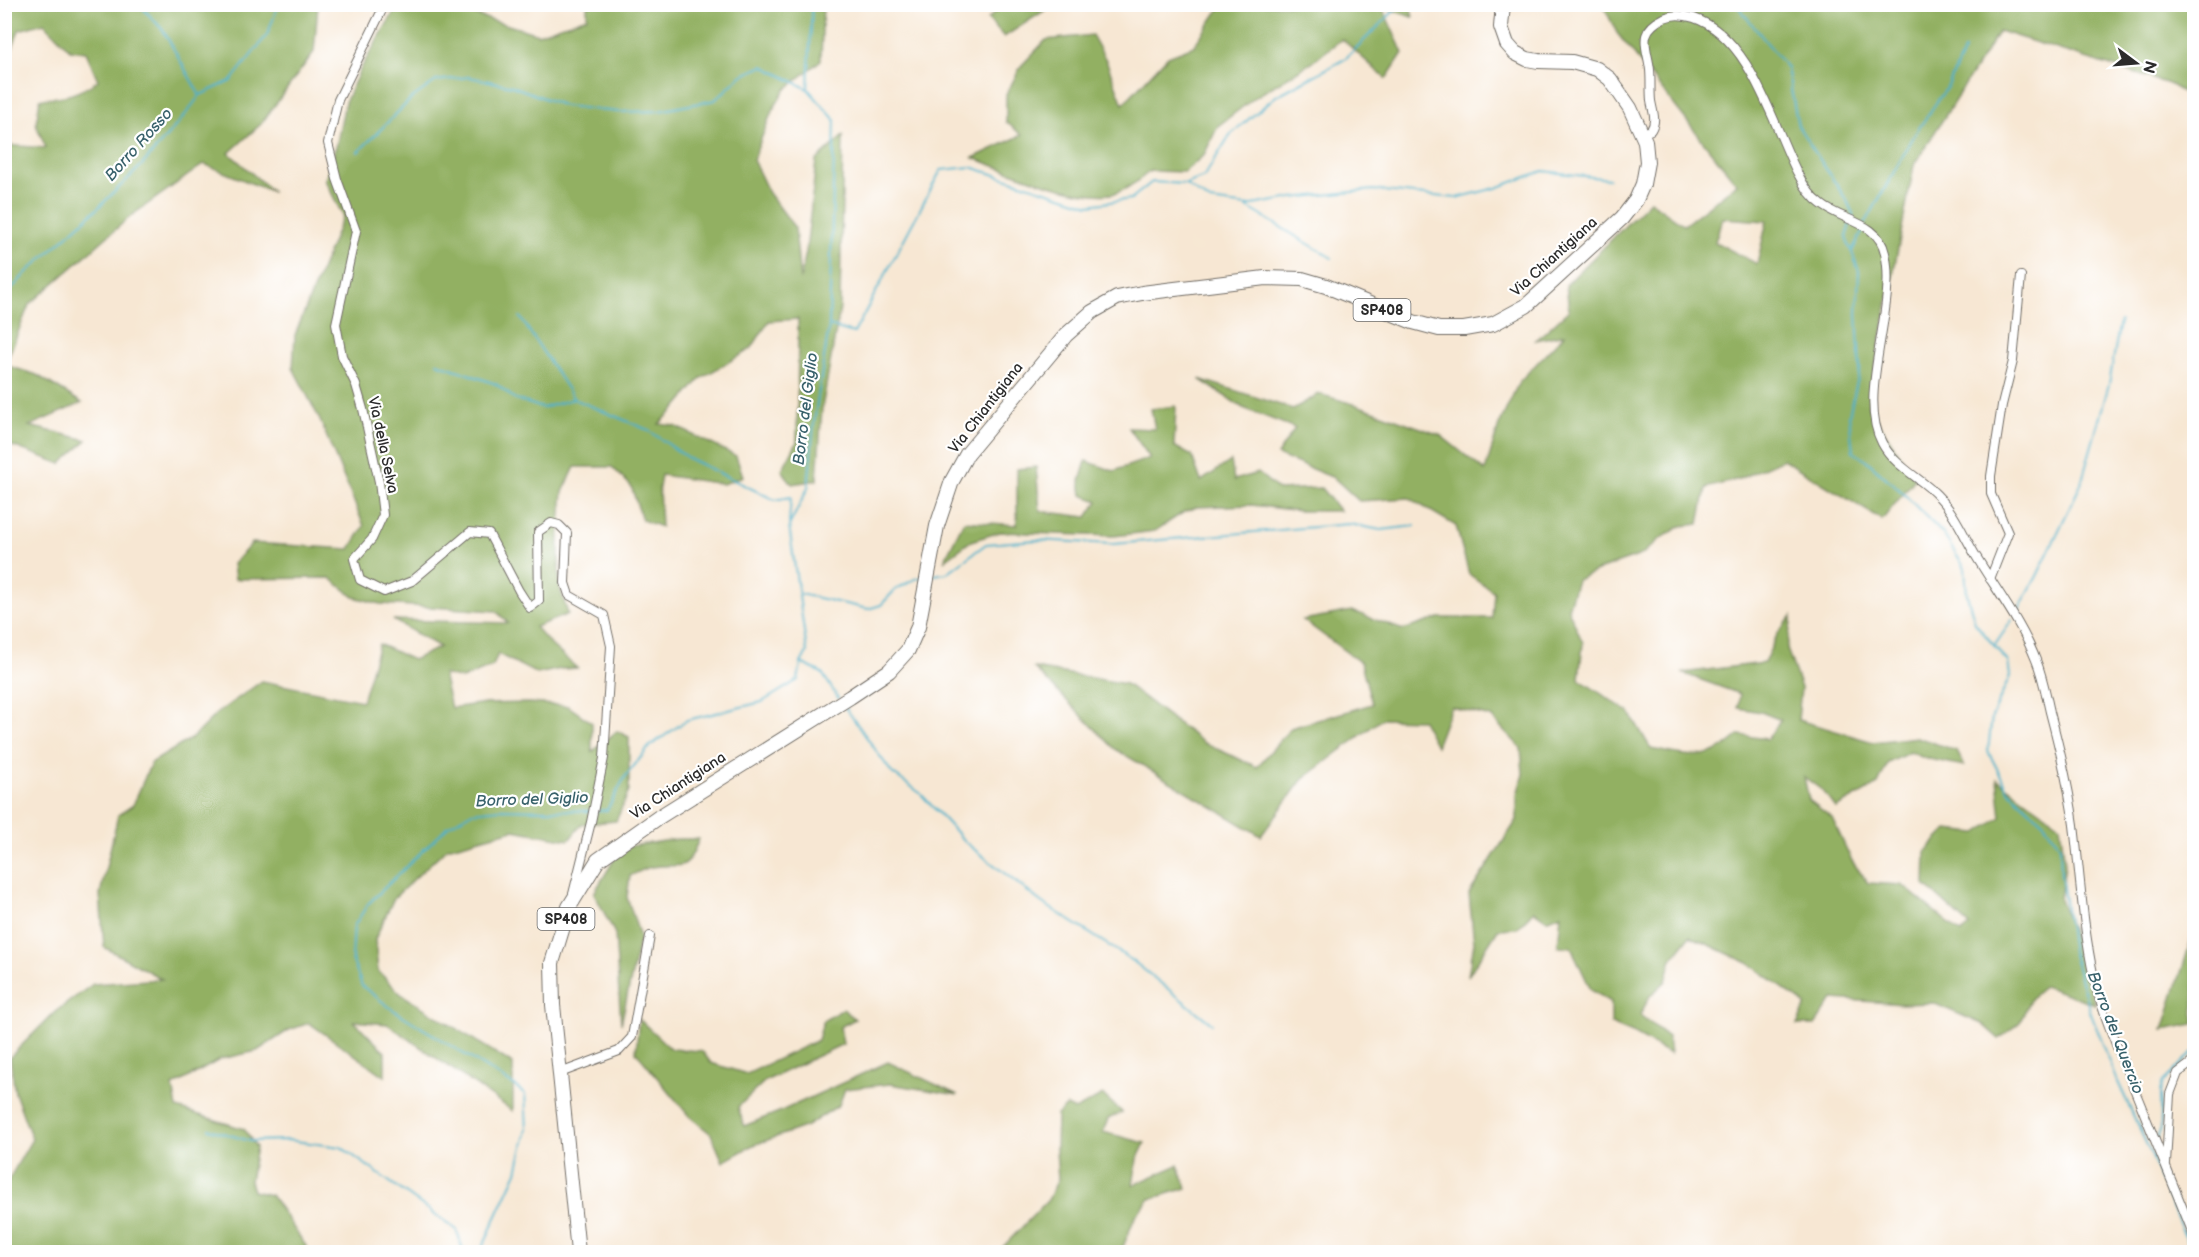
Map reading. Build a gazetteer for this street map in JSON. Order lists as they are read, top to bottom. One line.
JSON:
{"streets":{"main road":["Via Chiantigiana","SP408"],"street":["Via della Selva"]},"crossings":[["Via Chiantigiana","Via della Selva"]],"water":["Borro Rosso","Borro del Giglio","Borro del Quercio"],"north":"right"}
